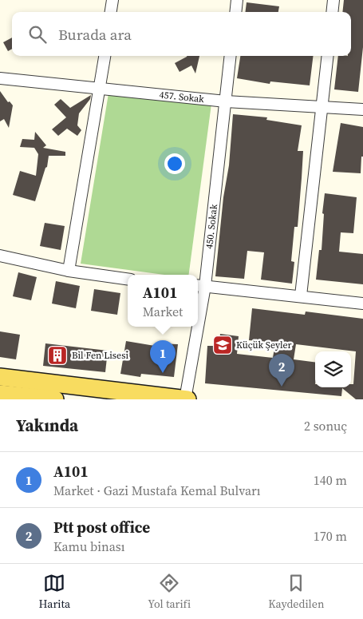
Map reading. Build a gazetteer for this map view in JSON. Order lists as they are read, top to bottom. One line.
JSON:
{"streets":{"street":["457. Sokak","450. Sokak"]},"crossings":[["457. Sokak","450. Sokak"]],"places":{"school or university":["Küçük Şeyler"],"building":["Bil Fen Lisesi"]},"page":{"search":"Burada ara","popup":["A101","Market"],"pins":["1","2"],"heading":["Yakında","2 sonuç"],"list":[{"mark":"1","name":"A101","note":"Market · Gazi Mustafa Kemal Bulvarı","value":"140 m"},{"mark":"2","name":"Ptt post office","note":"Kamu binası","value":"170 m"}],"nav":["Harita","Yol tarifi","Kaydedilen"]}}
